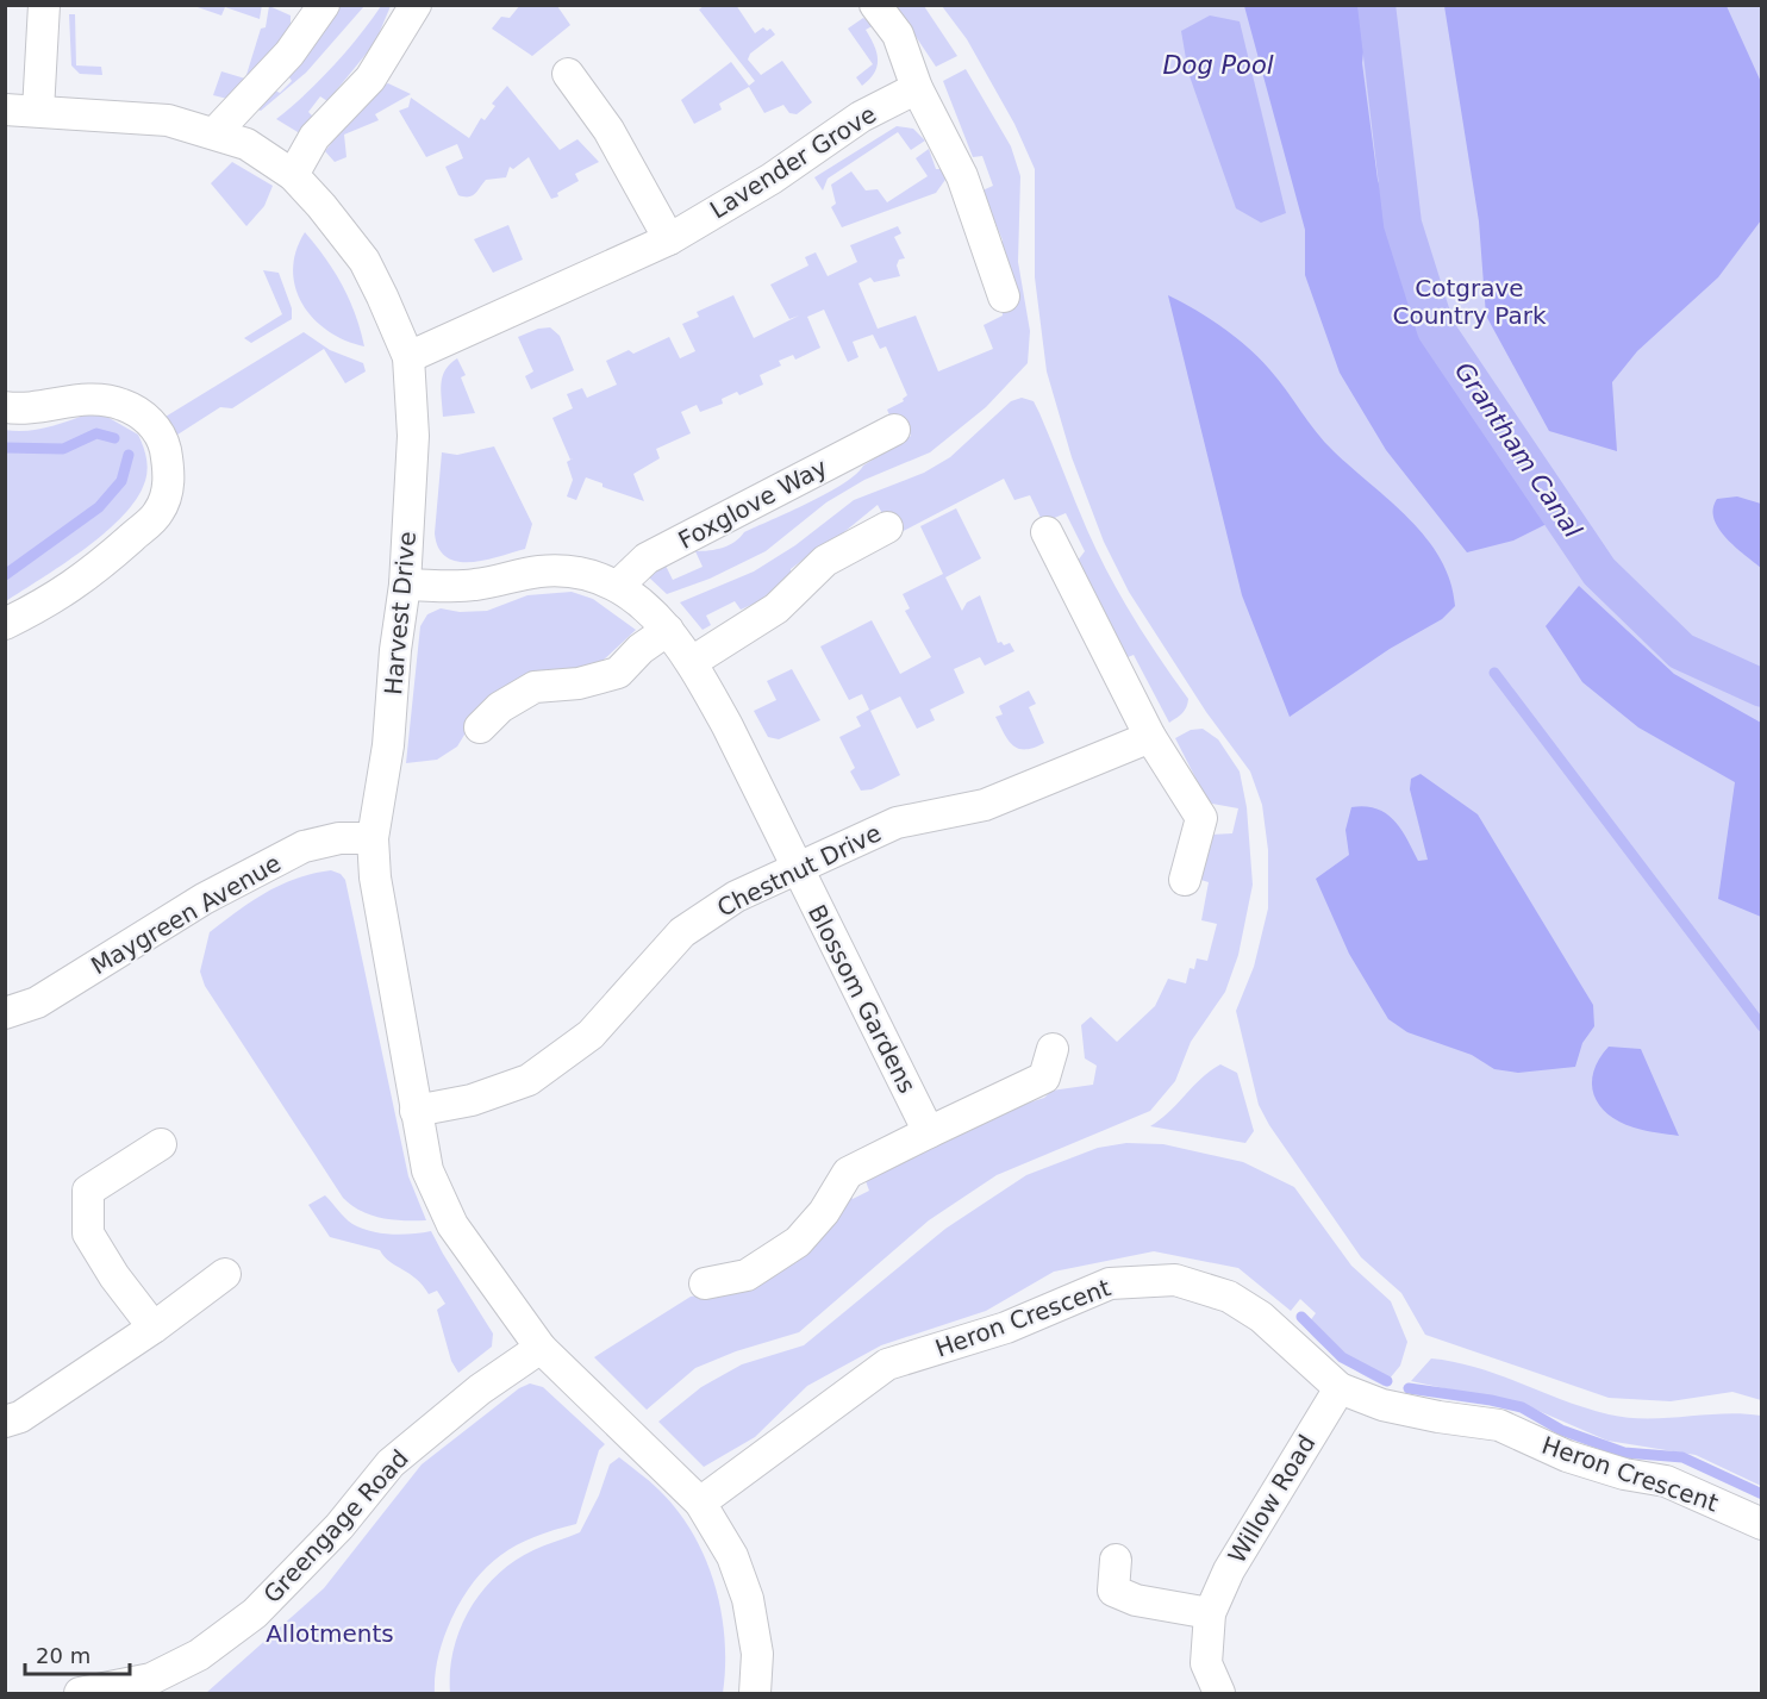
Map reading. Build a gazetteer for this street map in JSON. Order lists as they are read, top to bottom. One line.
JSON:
{"streets":{"street":["Lavender Grove","Foxglove Way","Harvest Drive","Chestnut Drive","Maygreen Avenue","Blossom Gardens","Heron Crescent","Willow Road","Greengage Road"]},"crossings":[["Lavender Grove","Harvest Drive"],["Harvest Drive","Chestnut Drive"],["Harvest Drive","Maygreen Avenue"],["Harvest Drive","Heron Crescent"],["Harvest Drive","Greengage Road"],["Chestnut Drive","Blossom Gardens"],["Heron Crescent","Willow Road"]],"water":["Dog Pool","Grantham Canal"],"parks":["Cotgrave Country Park","Allotments"],"scale_bar":"20 m"}
